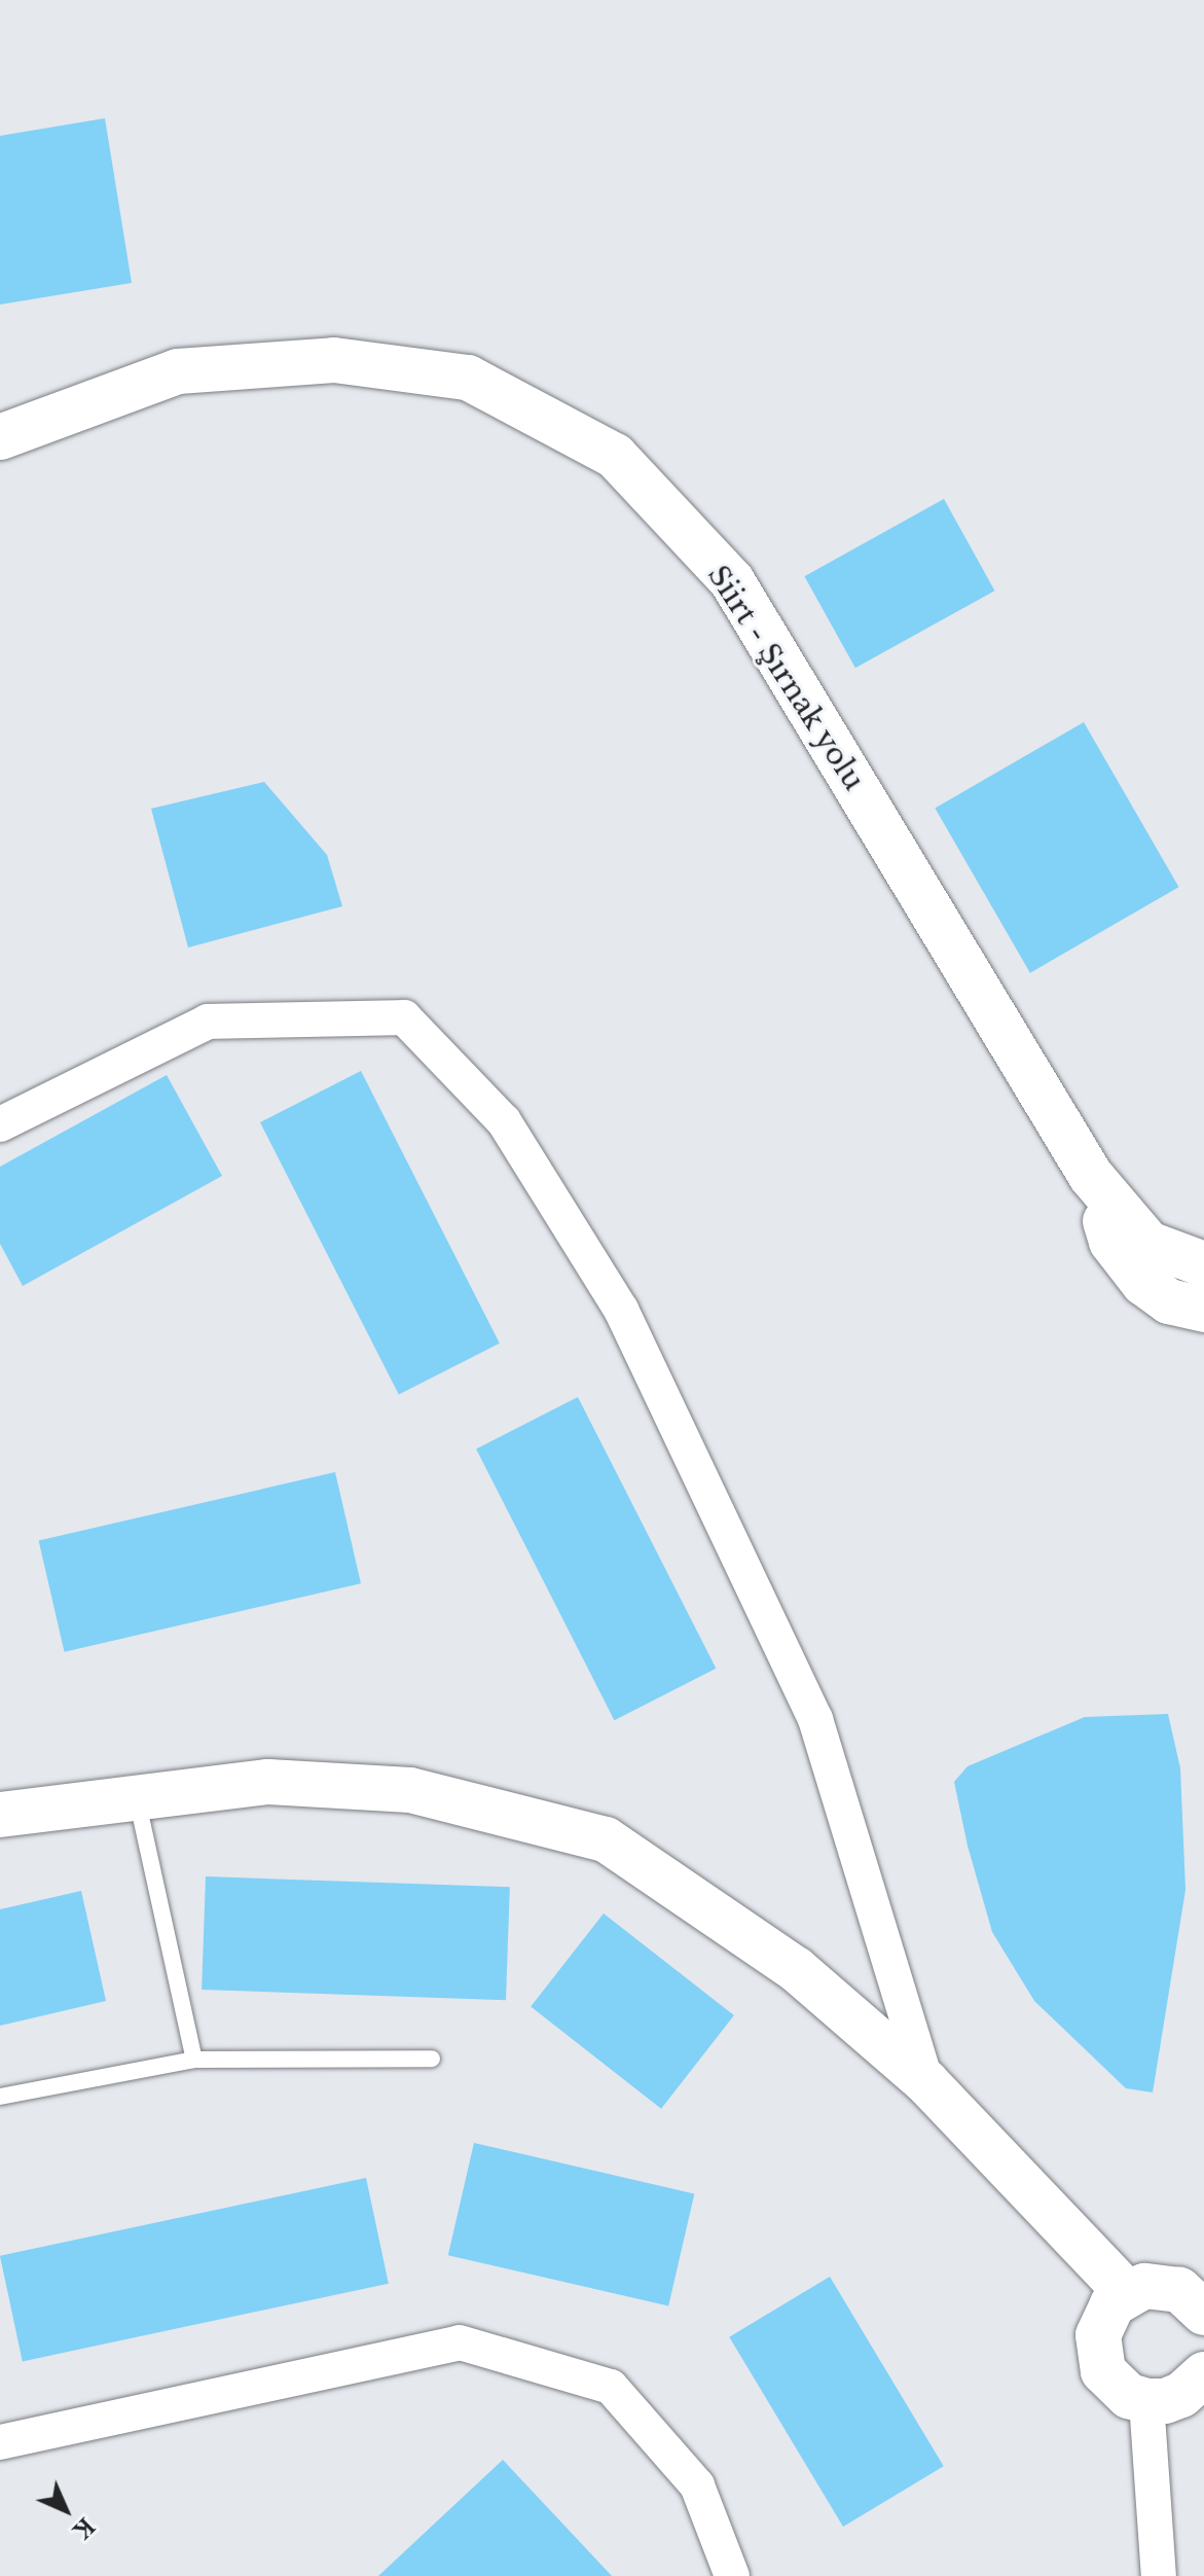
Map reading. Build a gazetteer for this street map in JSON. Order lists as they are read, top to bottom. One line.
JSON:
{"streets":{"street":["Siirt - Şırnak yolu"]},"north":"bottom right"}
